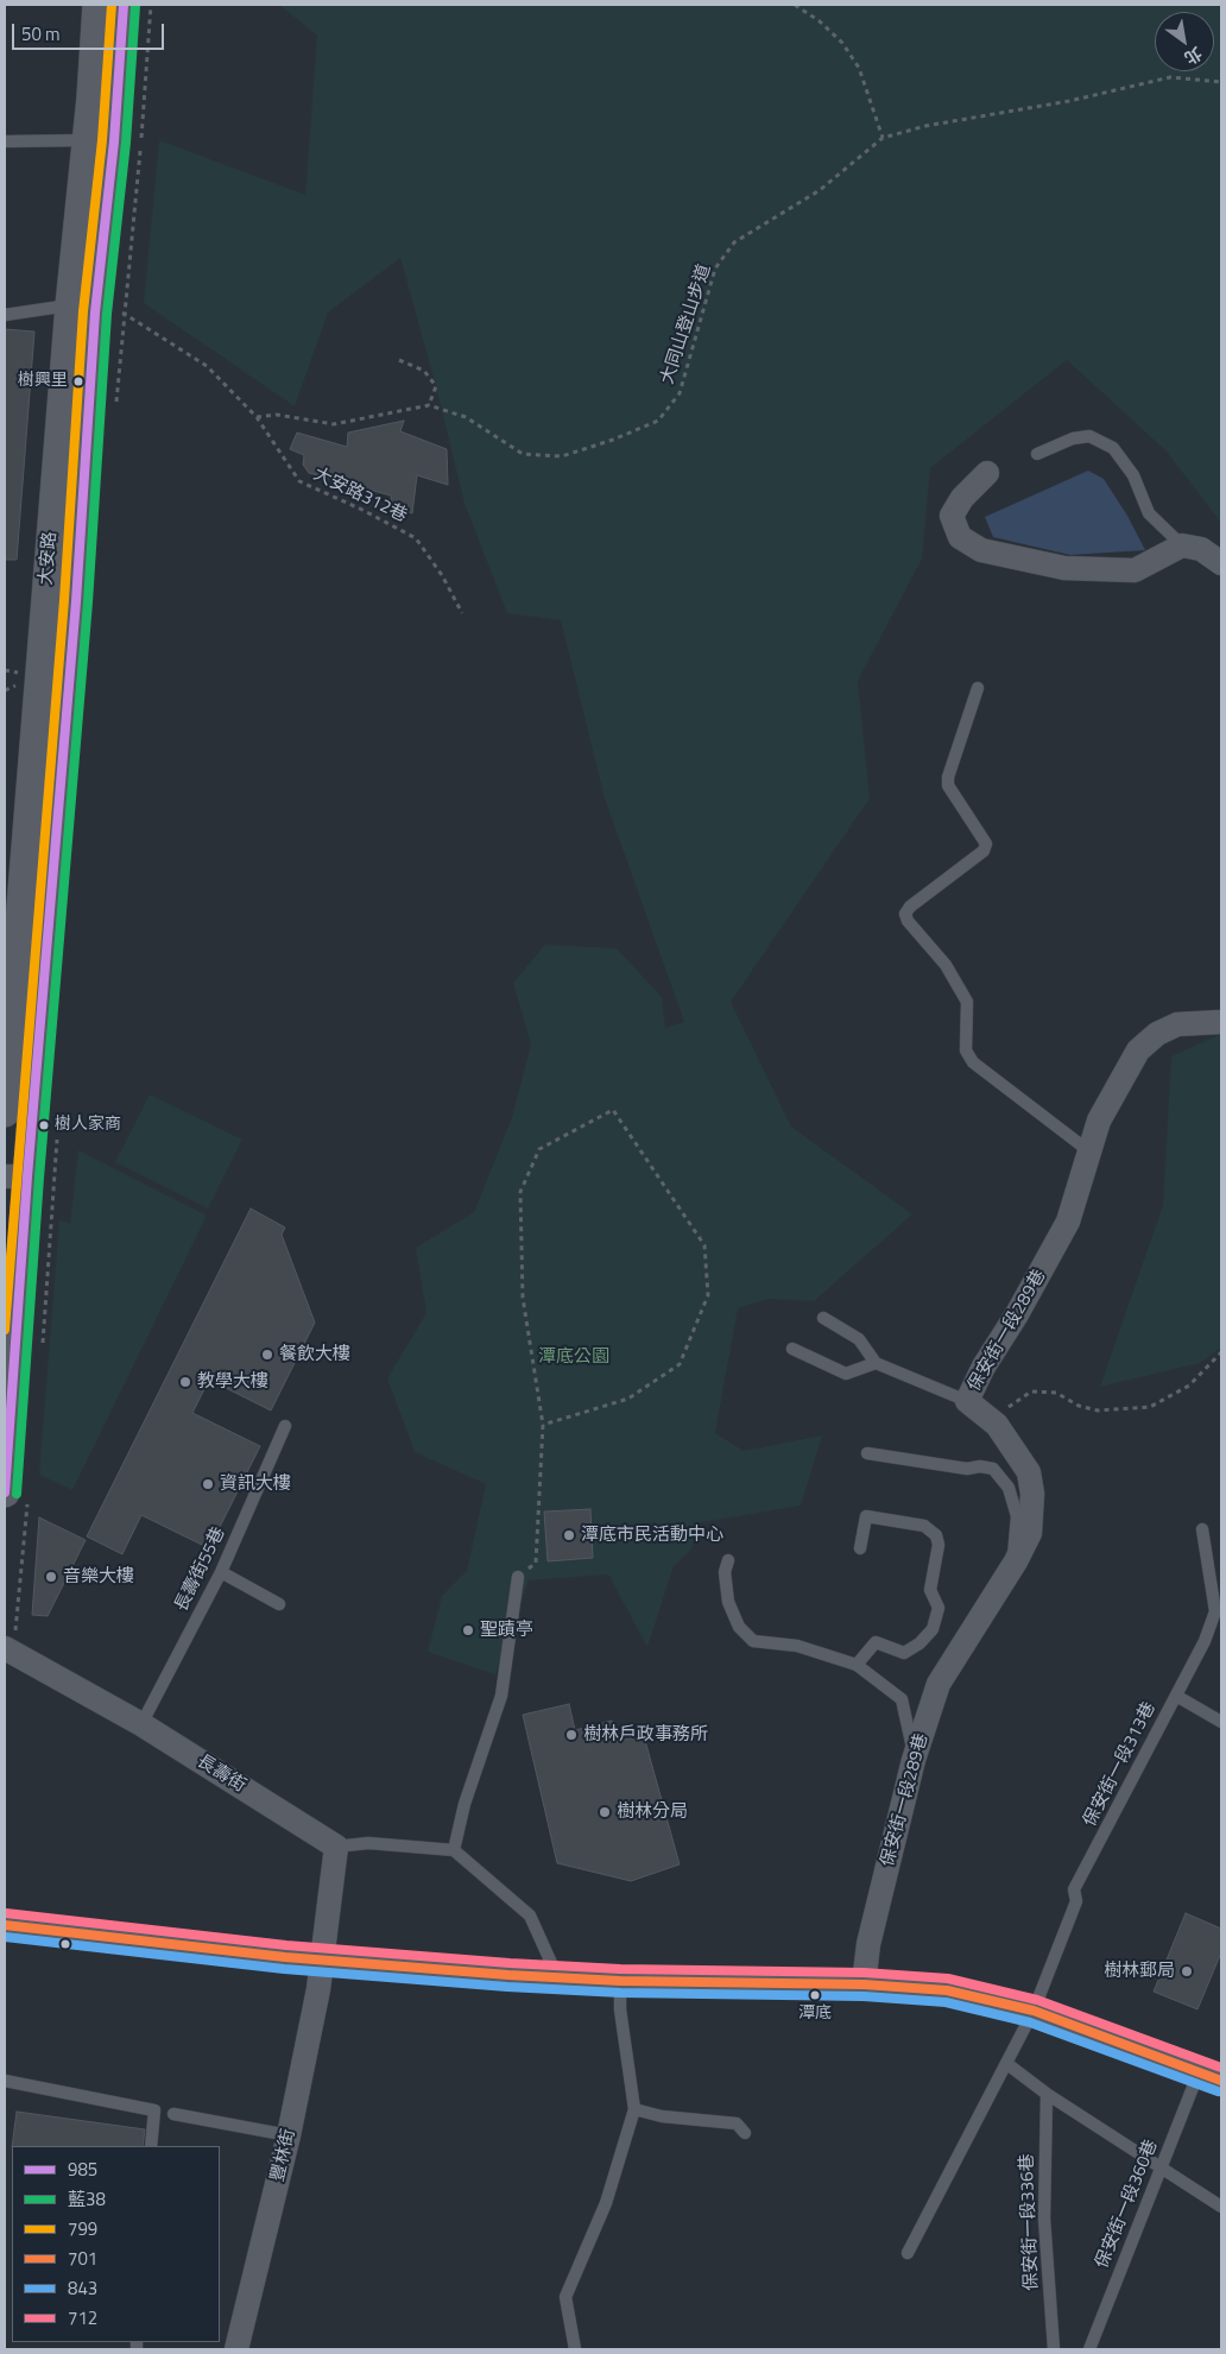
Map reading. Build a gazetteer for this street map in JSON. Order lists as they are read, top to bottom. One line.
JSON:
{"streets":{"street":["大安路","保安街一段289巷","長壽街","豐林街"],"lane":["長壽街55巷","保安街一段313巷","保安街一段360巷","保安街一段336巷"],"path":["大同山登山步道","大安路312巷"]},"crossings":[["大同山登山步道","大安路312巷"],["大安路312巷","大安路"],["長壽街55巷","長壽街"]],"parks":["潭底公園"],"places":["樹興里","樹人家商","餐飲大樓","教學大樓","資訊大樓","潭底市民活動中心","音樂大樓","聖蹟亭","樹林戶政事務所","樹林分局","樹林郵局","潭底"],"lines":["transit line 985","transit line 799","transit line 藍38","transit line 712","transit line 701","transit line 843"],"legend":["985","藍38","799","701","843","712"],"scale_bar":"50 m","north":"bottom right"}
